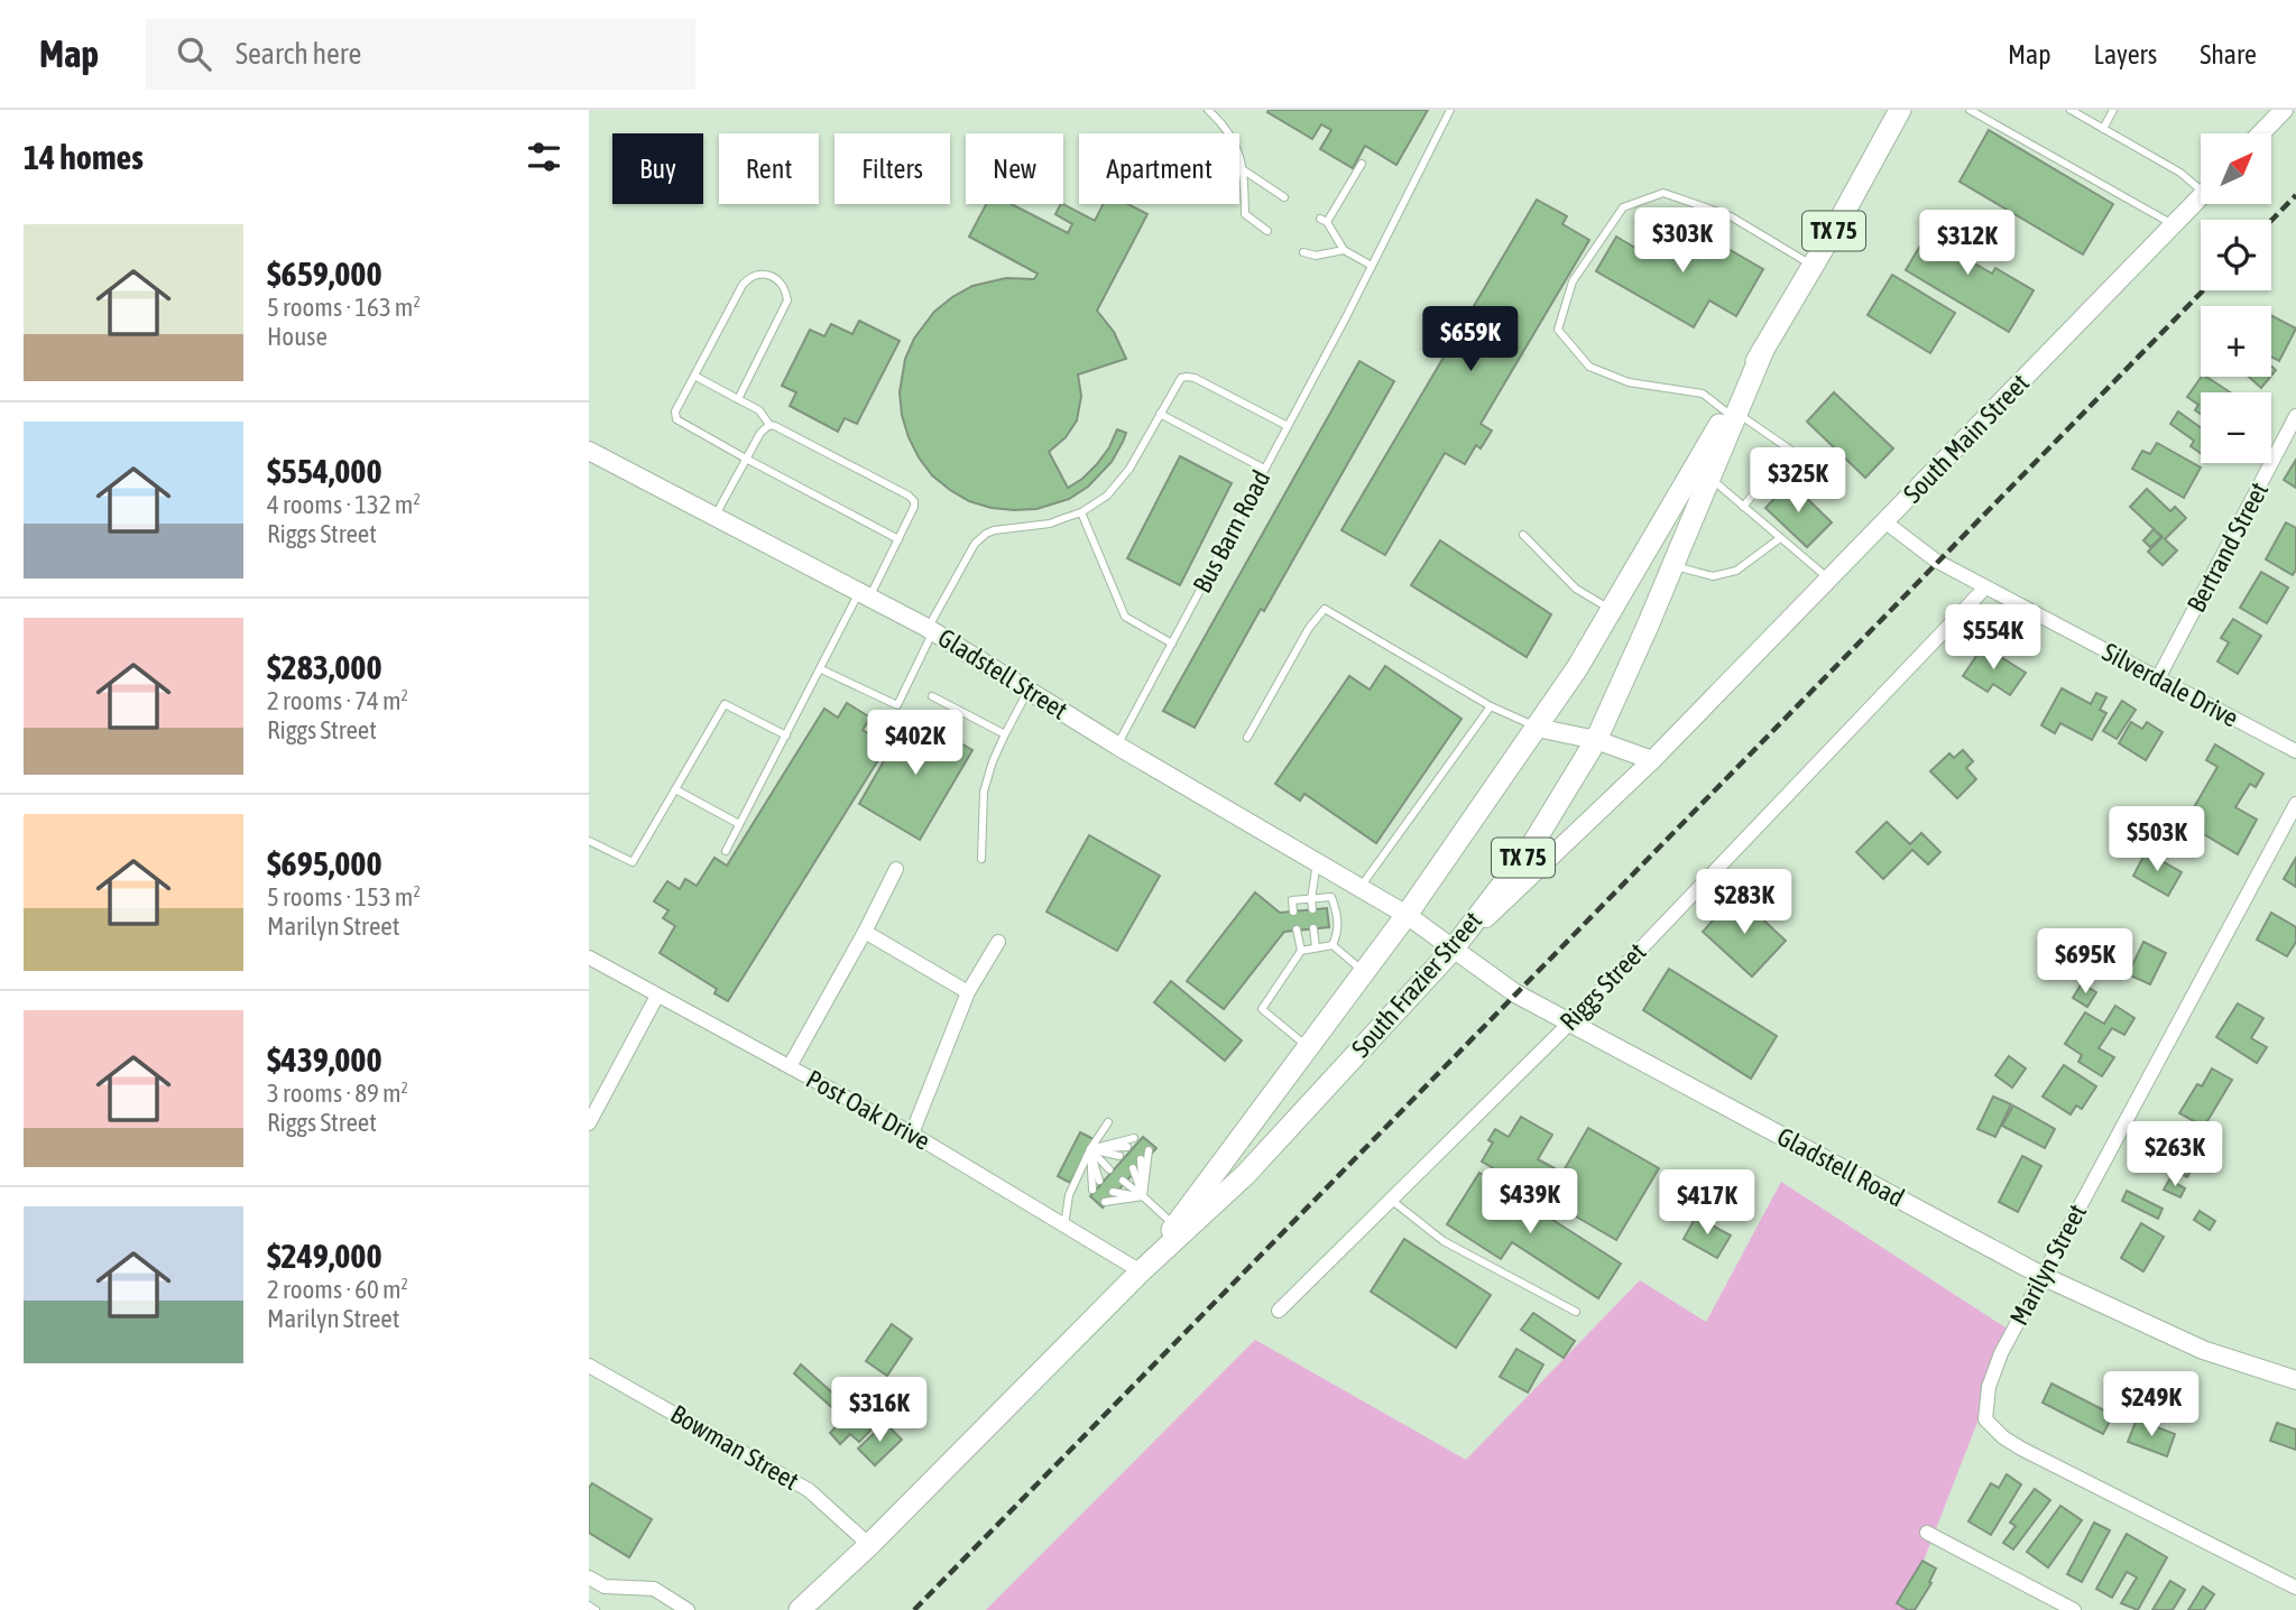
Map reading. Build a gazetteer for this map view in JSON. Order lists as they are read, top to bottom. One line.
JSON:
{"streets":{"main road":["TX 75","South Frazier Street"],"street":["South Main Street","Bertrand Street","Gladstell Street","Silverdale Drive","Riggs Street","Post Oak Drive","Gladstell Road","Marilyn Street","Bowman Street"],"lane":["Bus Barn Road"]},"crossings":[["South Main Street","Silverdale Drive"],["South Main Street","South Frazier Street"],["South Main Street","Gladstell Road"],["Bus Barn Road","Gladstell Street"],["Bertrand Street","Silverdale Drive"],["Gladstell Street","South Frazier Street"],["Gladstell Street","Gladstell Road"],["Silverdale Drive","Riggs Street"],["South Frazier Street","Post Oak Drive"],["South Frazier Street","Gladstell Road"],["South Frazier Street","Bowman Street"],["Riggs Street","Gladstell Road"],["Gladstell Road","Marilyn Street"]],"north":"top right","page":{"header":"Map","search":"Search here","nav":["Map","Layers","Share"],"heading":"14 homes","map_buttons":["+","−"],"chip":["Buy","Rent","Filters","New","Apartment"],"list":[{"name":"$659,000","note":"5 rooms · 163 m² · House"},{"name":"$554,000","note":"4 rooms · 132 m² · Riggs Street"},{"name":"$283,000","note":"2 rooms · 74 m² · Riggs Street"},{"name":"$695,000","note":"5 rooms · 153 m² · Marilyn Street"},{"name":"$439,000","note":"3 rooms · 89 m² · Riggs Street"},{"name":"$249,000","note":"2 rooms · 60 m² · Marilyn Street"}],"price":["$303K","$312K","$659K","$325K","$554K","$402K","$503K","$283K","$695K","$263K","$439K","$417K","$249K","$316K"]}}
